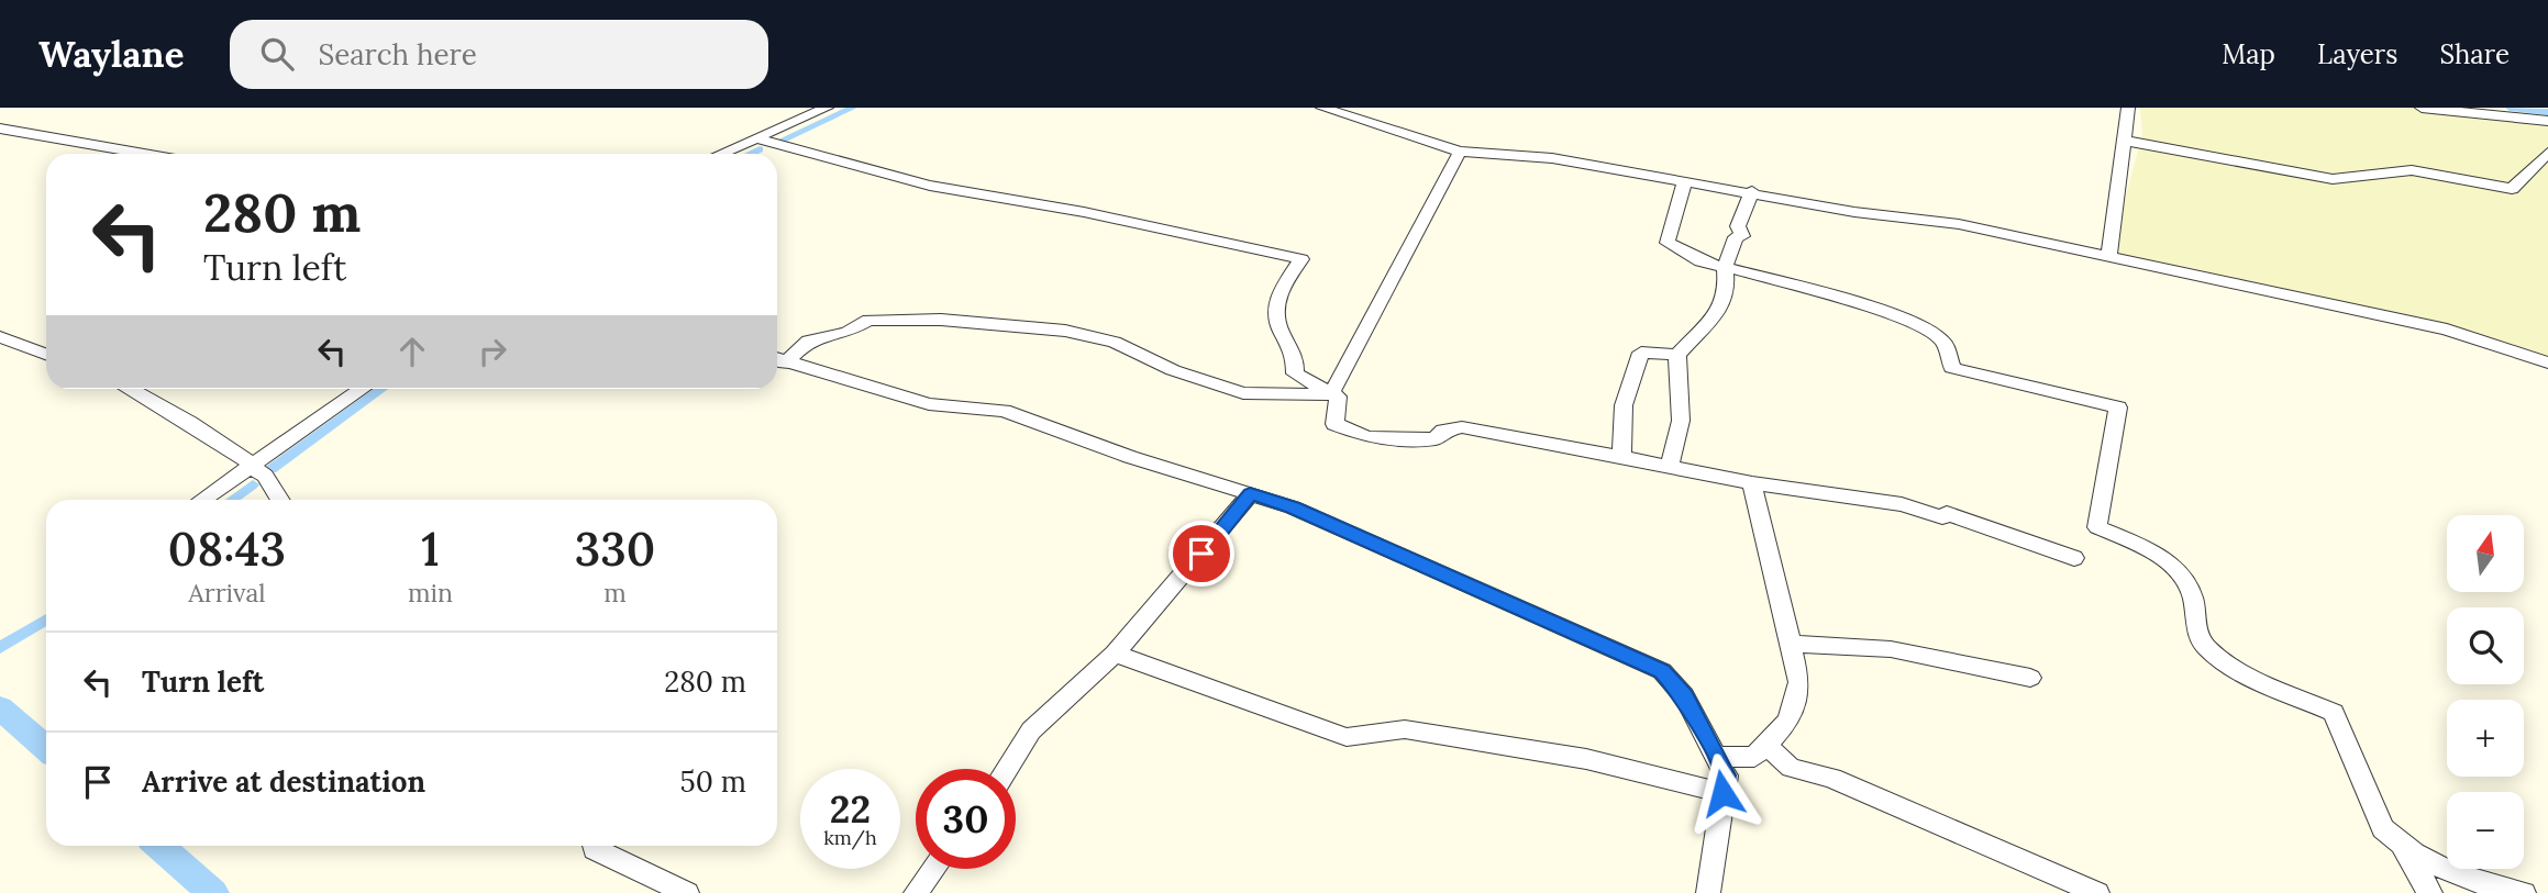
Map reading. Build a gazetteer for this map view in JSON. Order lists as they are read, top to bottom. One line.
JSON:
{"north":"top","page":{"header":"Waylane","search":"Search here","nav":["Map","Layers","Share"],"turn":["280 m","Turn left"],"eta":["08:43","Arrival","1","min","330","m"],"map_buttons":["+","−"],"list":[{"name":"Turn left","value":"280 m"},{"name":"Arrive at destination","value":"50 m"}],"speed":"22 km/h","limit":"30"}}
